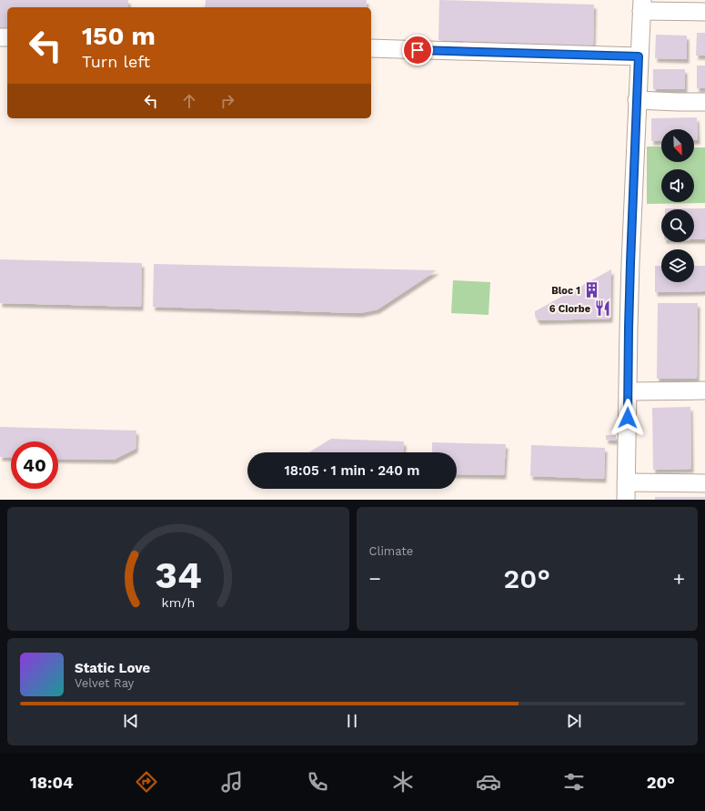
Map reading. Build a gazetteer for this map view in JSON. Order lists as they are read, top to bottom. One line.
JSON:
{"places":{"building":["Bloc 1"],"restaurant":["6 Ciorbe"]},"north":"bottom right","page":{"turn":["150 m","Turn left"],"limit":"40","trip":"18:05 · 1 min · 240 m","tile":"Climate","heat":["−","20°","+"],"song":["Static Love","Velvet Ray"],"tabs":["18:04","20°"],"gauge":["34","km/h"]}}
